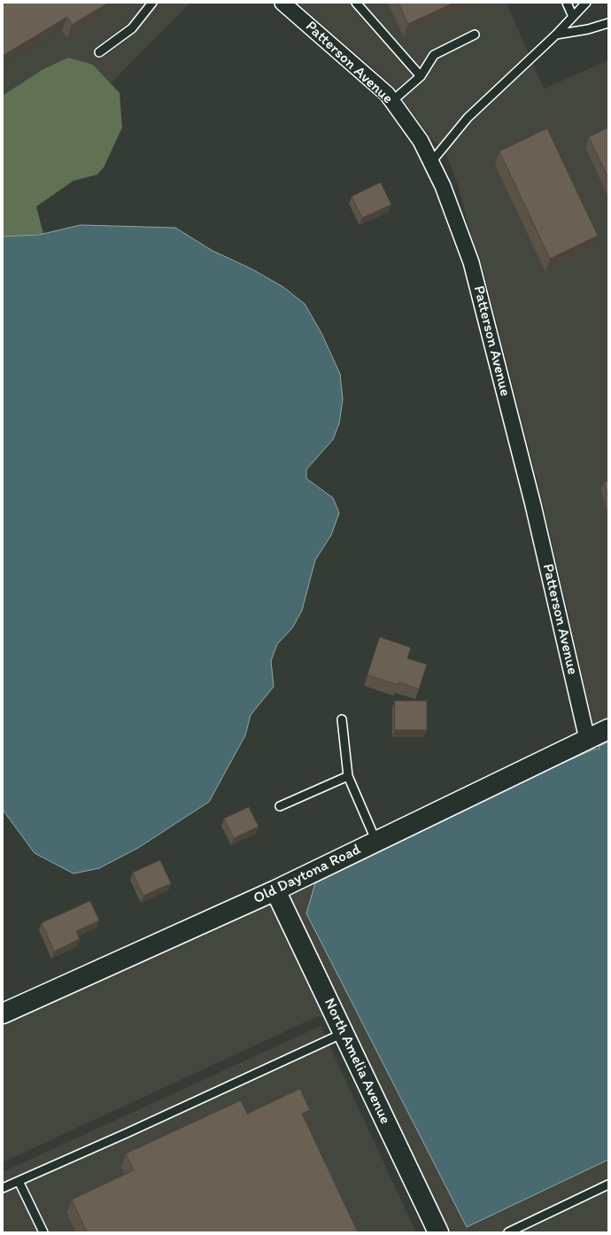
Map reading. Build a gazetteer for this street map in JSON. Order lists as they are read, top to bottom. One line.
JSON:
{"streets":{"street":["Patterson Avenue","Old Daytona Road","North Amelia Avenue"]},"crossings":[["Patterson Avenue","Old Daytona Road"],["Old Daytona Road","North Amelia Avenue"]]}
